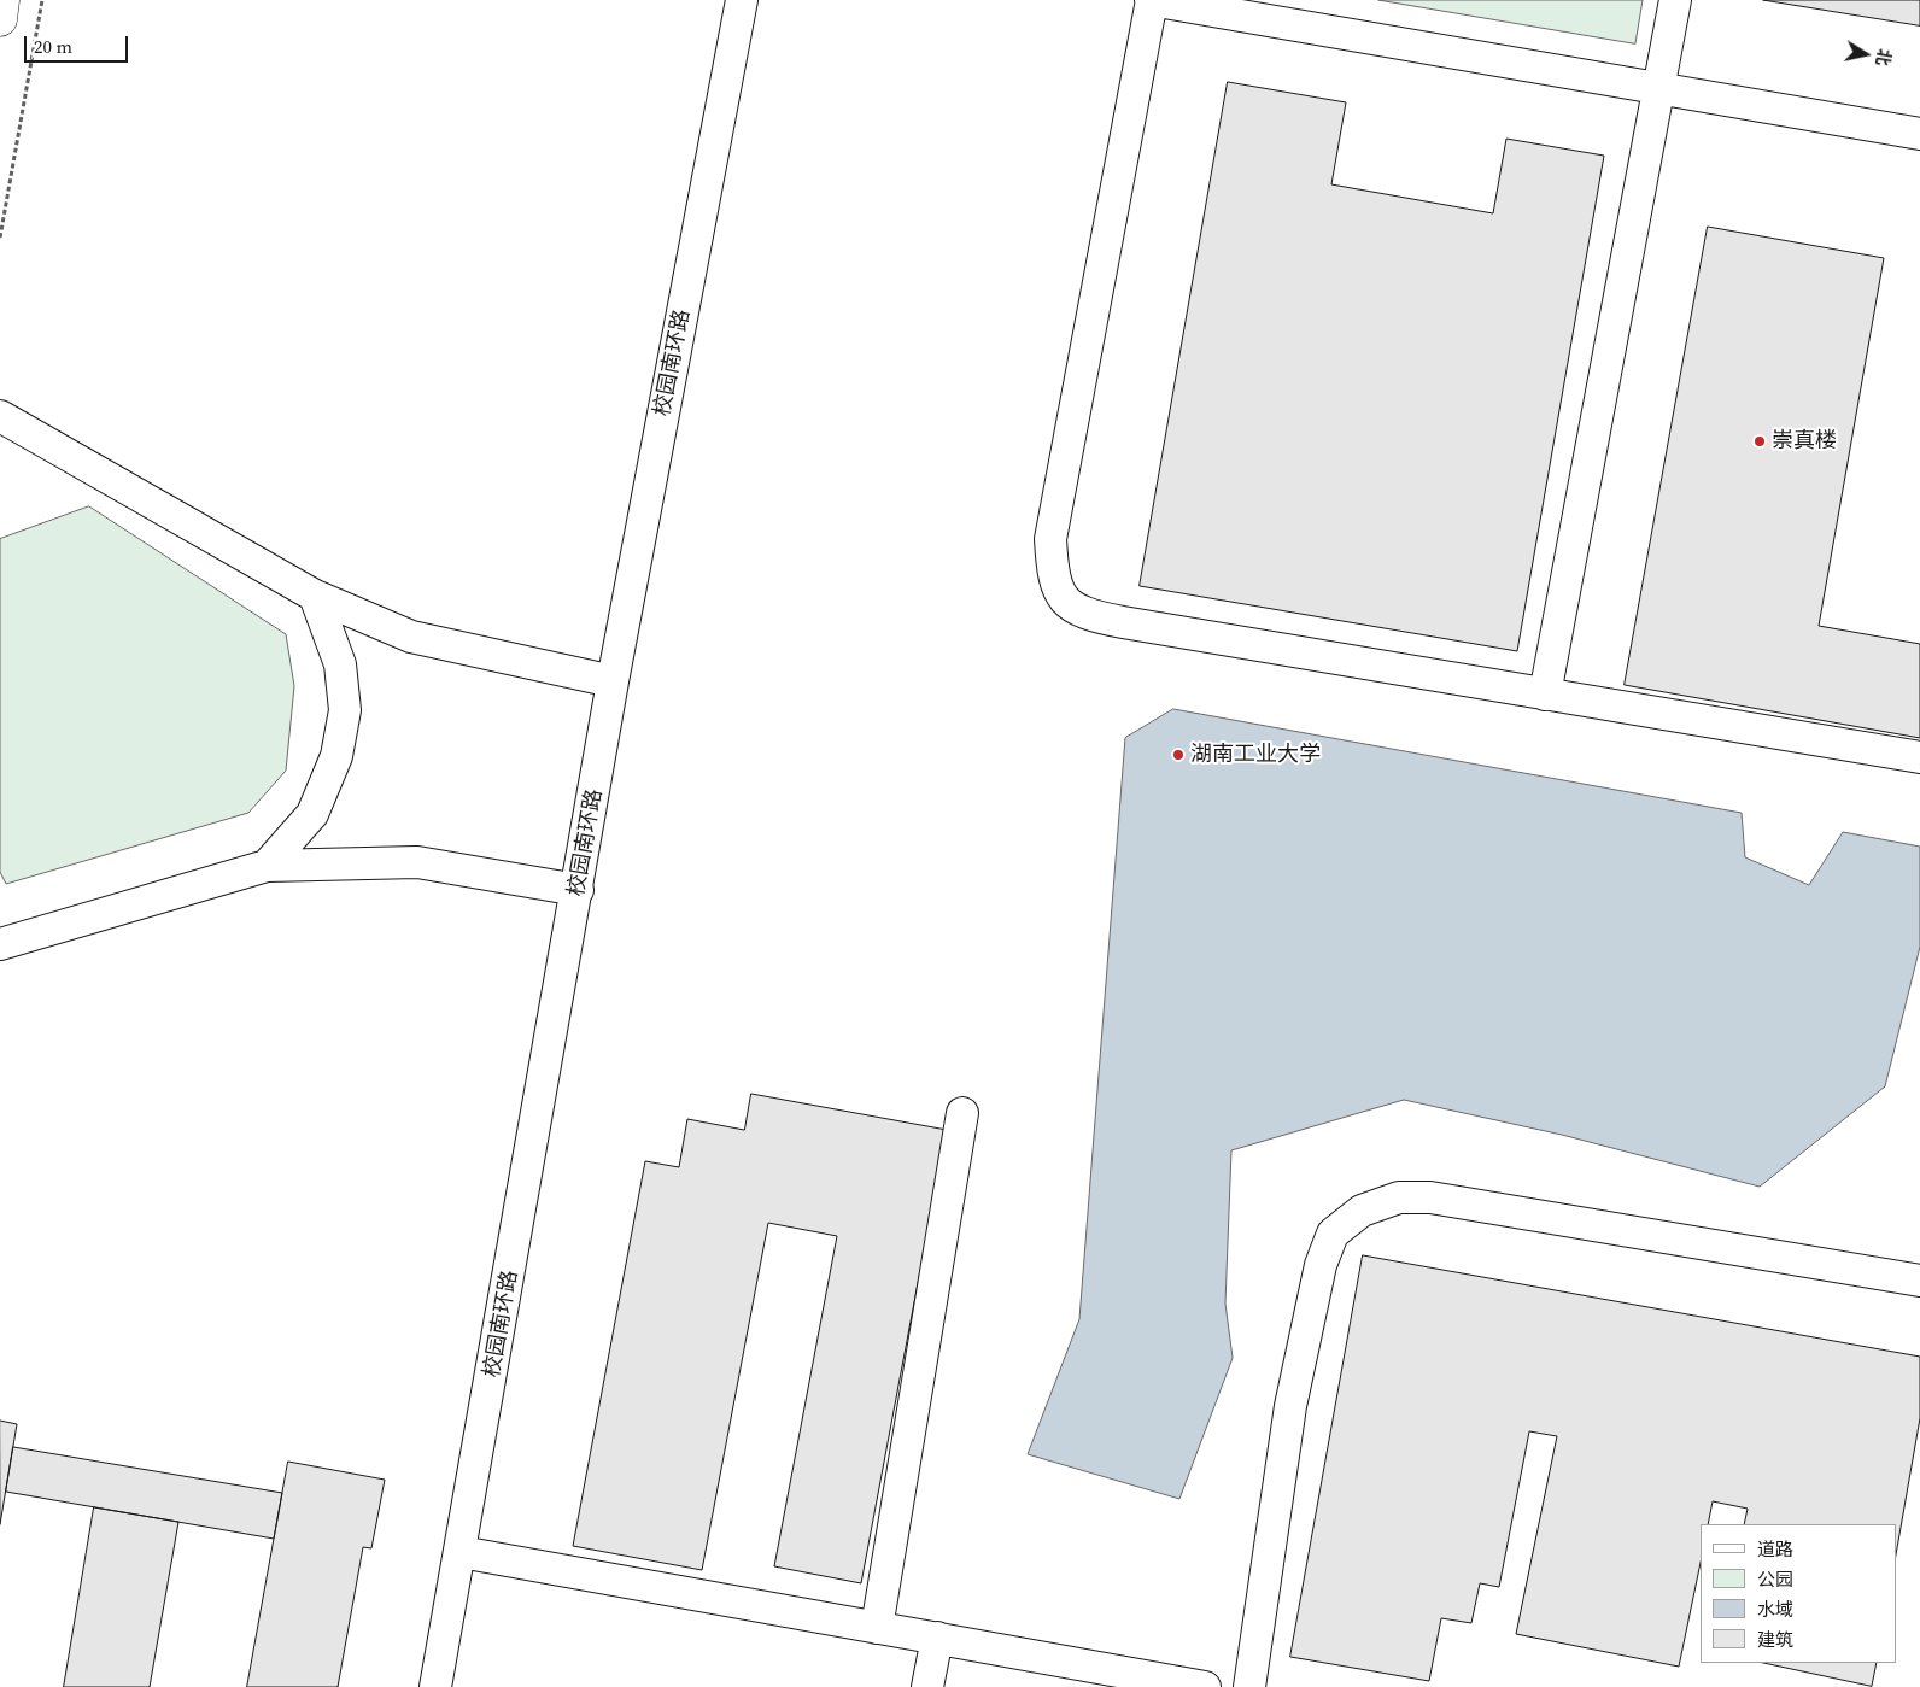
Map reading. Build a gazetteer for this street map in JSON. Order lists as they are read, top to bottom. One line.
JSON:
{"streets":{"street":["校园南环路"]},"places":["崇真楼","湖南工业大学"],"legend":["道路","公园","水域","建筑"],"scale_bar":"20 m","north":"right"}
